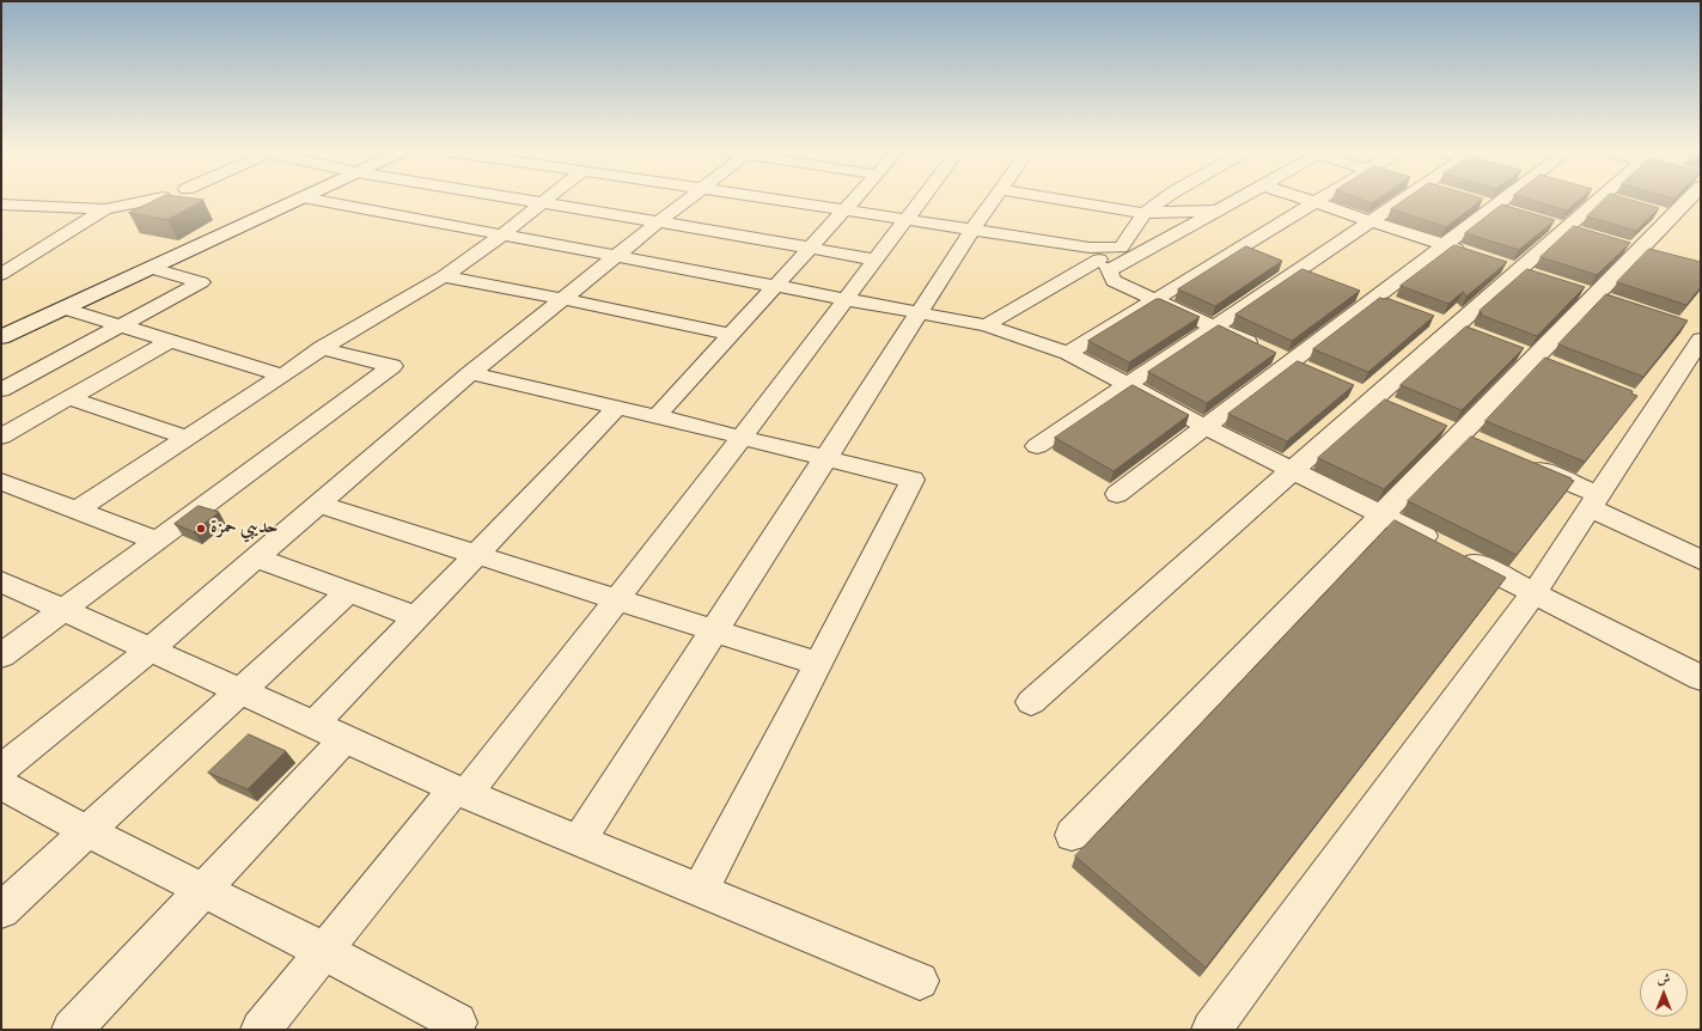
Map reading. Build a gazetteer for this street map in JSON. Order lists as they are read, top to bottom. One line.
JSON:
{"places":["حديبي حمزة"],"north":"top"}
